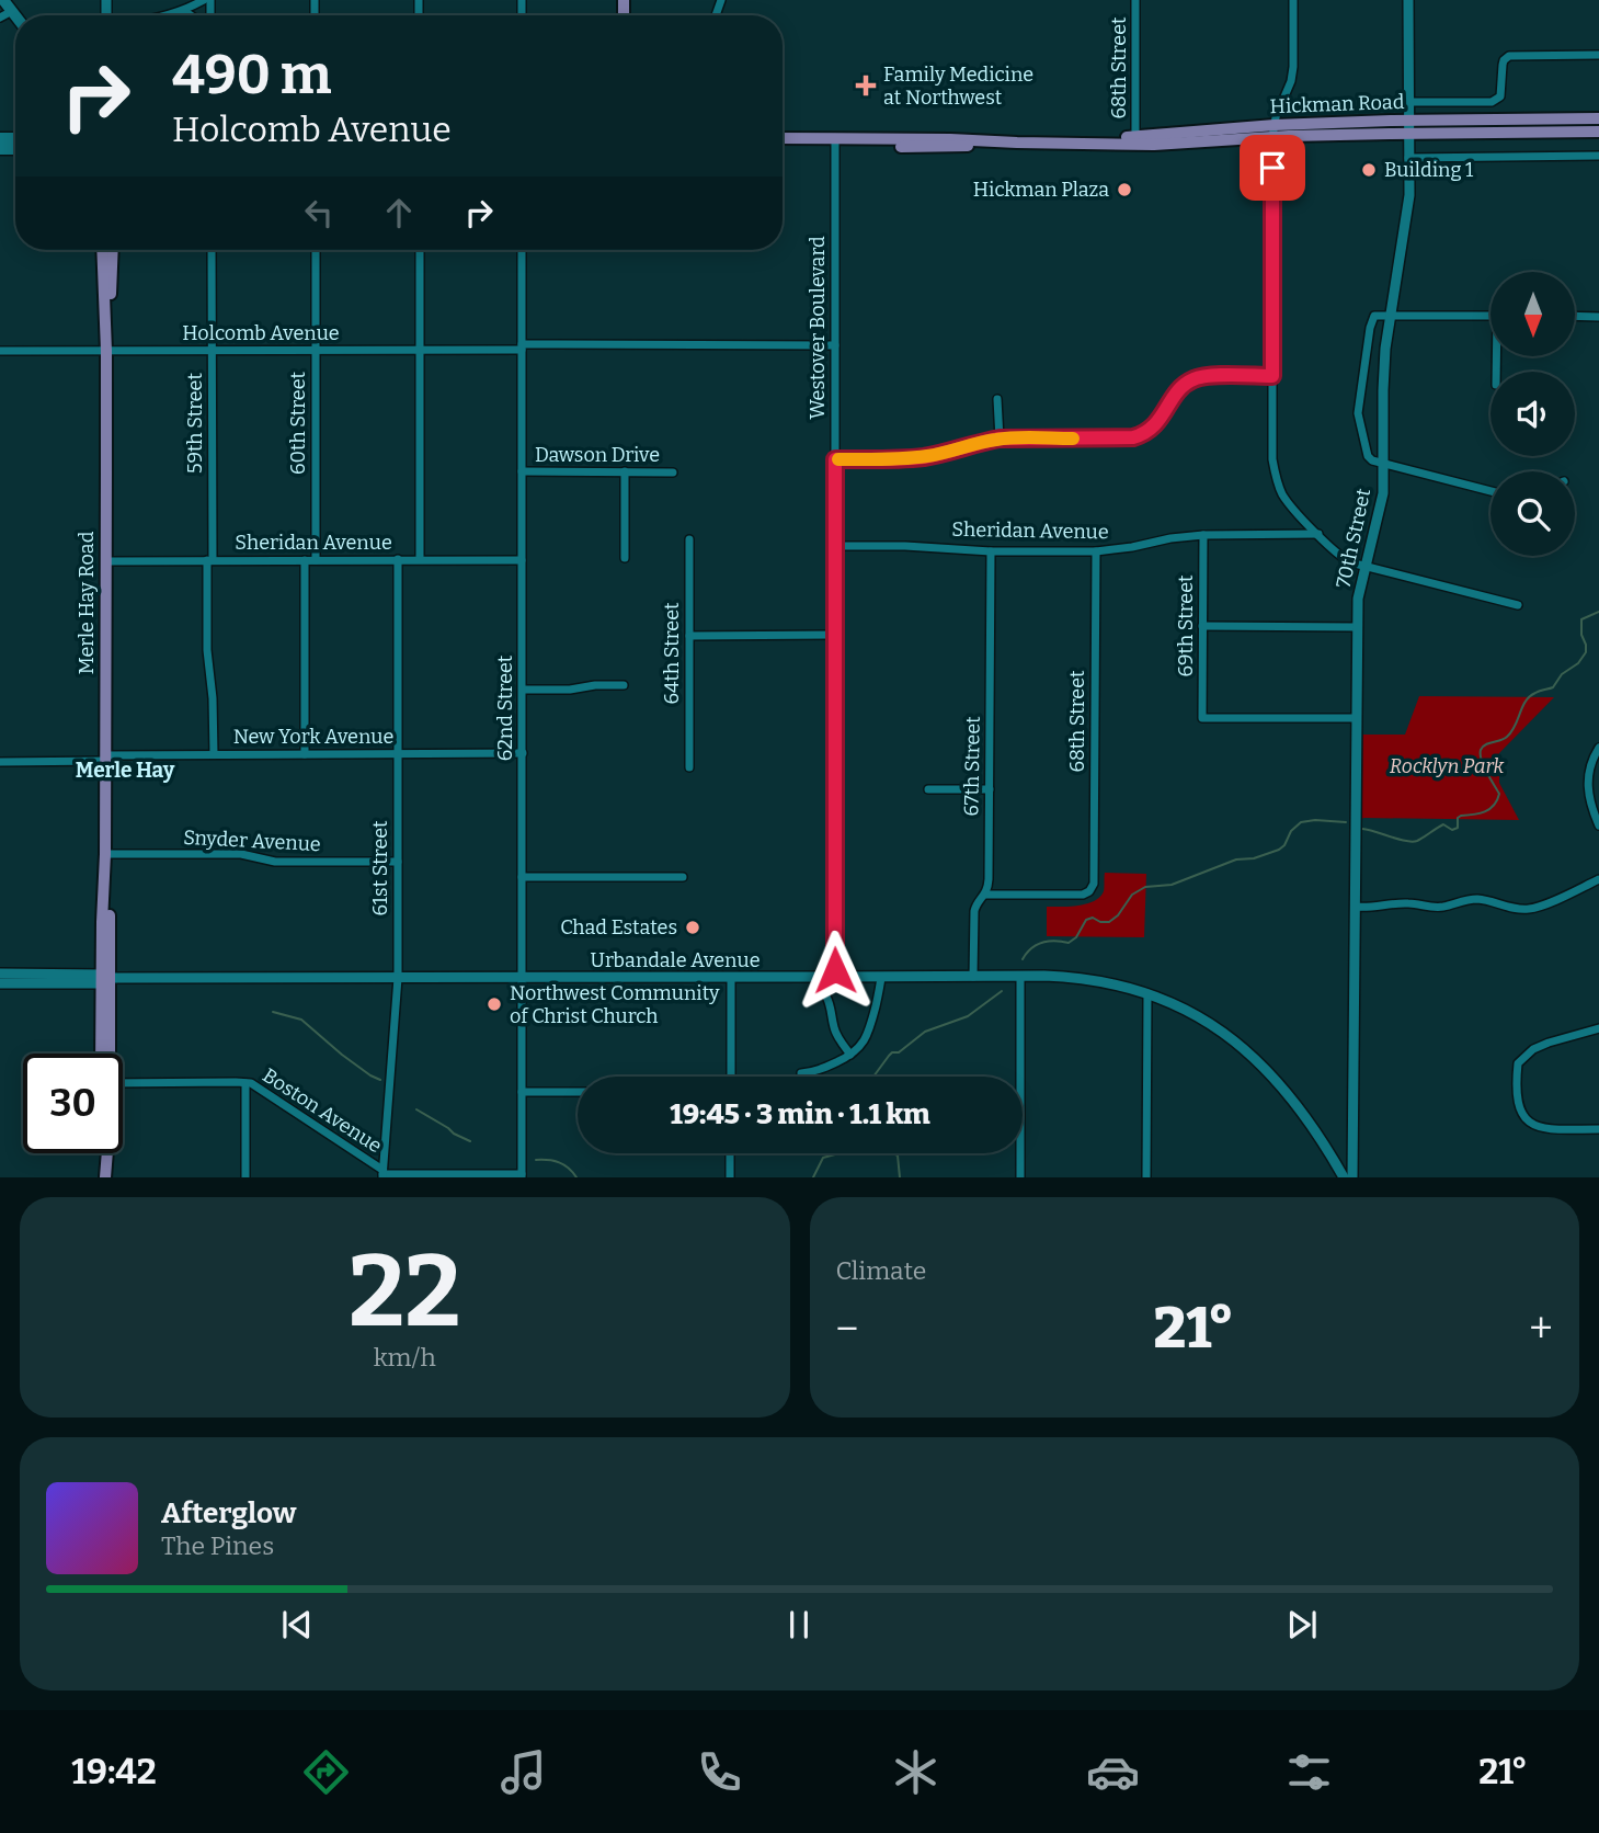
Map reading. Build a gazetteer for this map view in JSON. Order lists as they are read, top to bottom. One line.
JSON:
{"streets":{"main road":["Hickman Road","Merle Hay Road"],"street":["68th Street","Westover Boulevard","Holcomb Avenue","59th Street","60th Street","Dawson Drive","Sheridan Avenue","70th Street","69th Street","64th Street","62nd Street","New York Avenue","67th Street","Snyder Avenue","61st Street","Urbandale Avenue","Boston Avenue"]},"crossings":[["68th Street","Hickman Road"],["68th Street","Sheridan Avenue"],["68th Street","67th Street"],["Hickman Road","Westover Boulevard"],["Hickman Road","70th Street"],["Westover Boulevard","Holcomb Avenue"],["Westover Boulevard","Sheridan Avenue"],["Westover Boulevard","Urbandale Avenue"],["Holcomb Avenue","59th Street"],["Holcomb Avenue","60th Street"],["Holcomb Avenue","Merle Hay Road"],["Holcomb Avenue","62nd Street"],["59th Street","Sheridan Avenue"],["59th Street","New York Avenue"],["60th Street","Sheridan Avenue"],["Dawson Drive","62nd Street"],["Sheridan Avenue","Merle Hay Road"],["Sheridan Avenue","69th Street"],["Sheridan Avenue","62nd Street"],["Sheridan Avenue","67th Street"],["Sheridan Avenue","61st Street"],["70th Street","69th Street"],["Merle Hay Road","New York Avenue"],["Merle Hay Road","Snyder Avenue"],["Merle Hay Road","Urbandale Avenue"],["62nd Street","New York Avenue"],["62nd Street","Urbandale Avenue"],["62nd Street","Boston Avenue"],["New York Avenue","61st Street"],["67th Street","Urbandale Avenue"],["Snyder Avenue","61st Street"],["61st Street","Urbandale Avenue"],["61st Street","Boston Avenue"]],"districts":["Merle Hay"],"parks":["Rocklyn Park"],"places":{"health":["Family Medicine at Northwest"],"other":["Building 1","Hickman Plaza","Chad Estates","Northwest Community of Christ Church"]},"north":"bottom","page":{"turn":["490 m","Holcomb Avenue"],"limit":"30","trip":"19:45 · 3 min · 1.1 km","tile":[["22","km/h"],"Climate"],"heat":["−","21°","+"],"song":["Afterglow","The Pines"],"tabs":["19:42","21°"]}}
